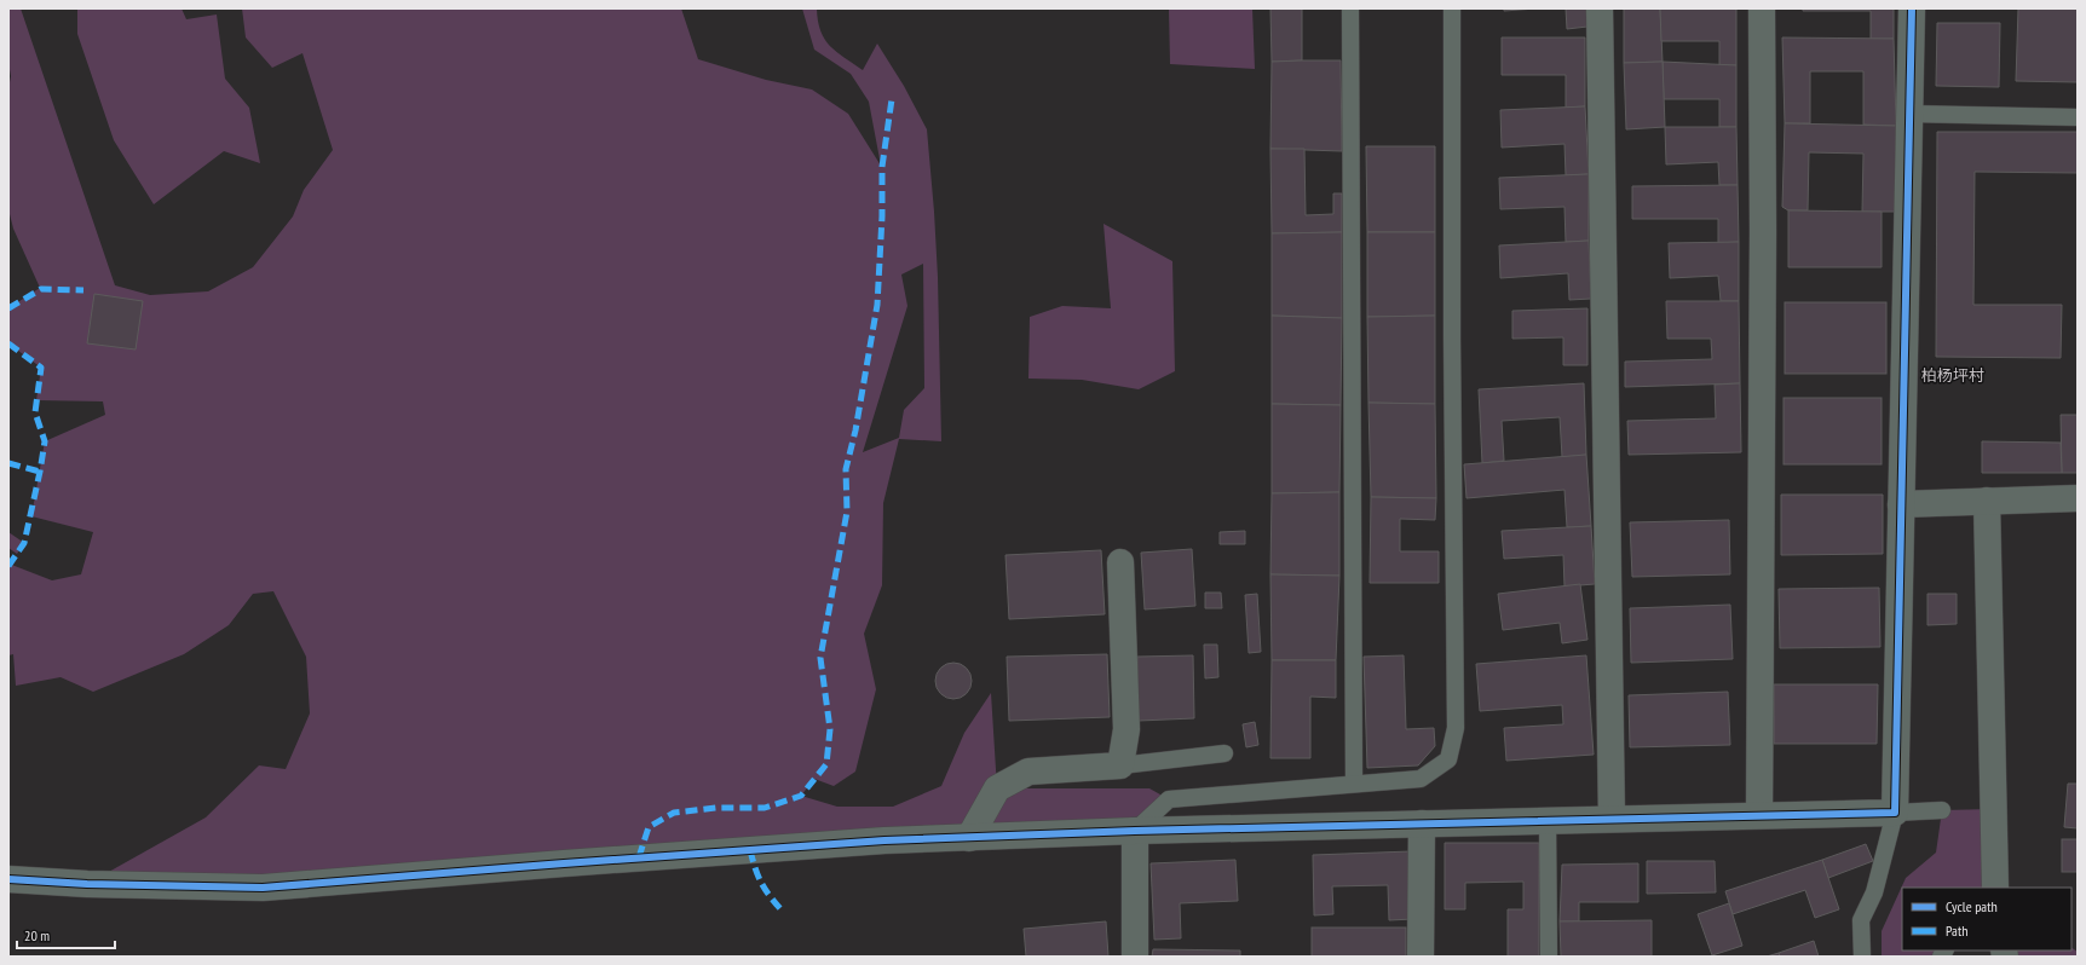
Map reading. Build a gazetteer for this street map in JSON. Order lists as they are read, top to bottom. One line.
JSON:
{"districts":["柏杨坪村"],"legend":["Cycle path","Path"],"scale_bar":"20 m"}
